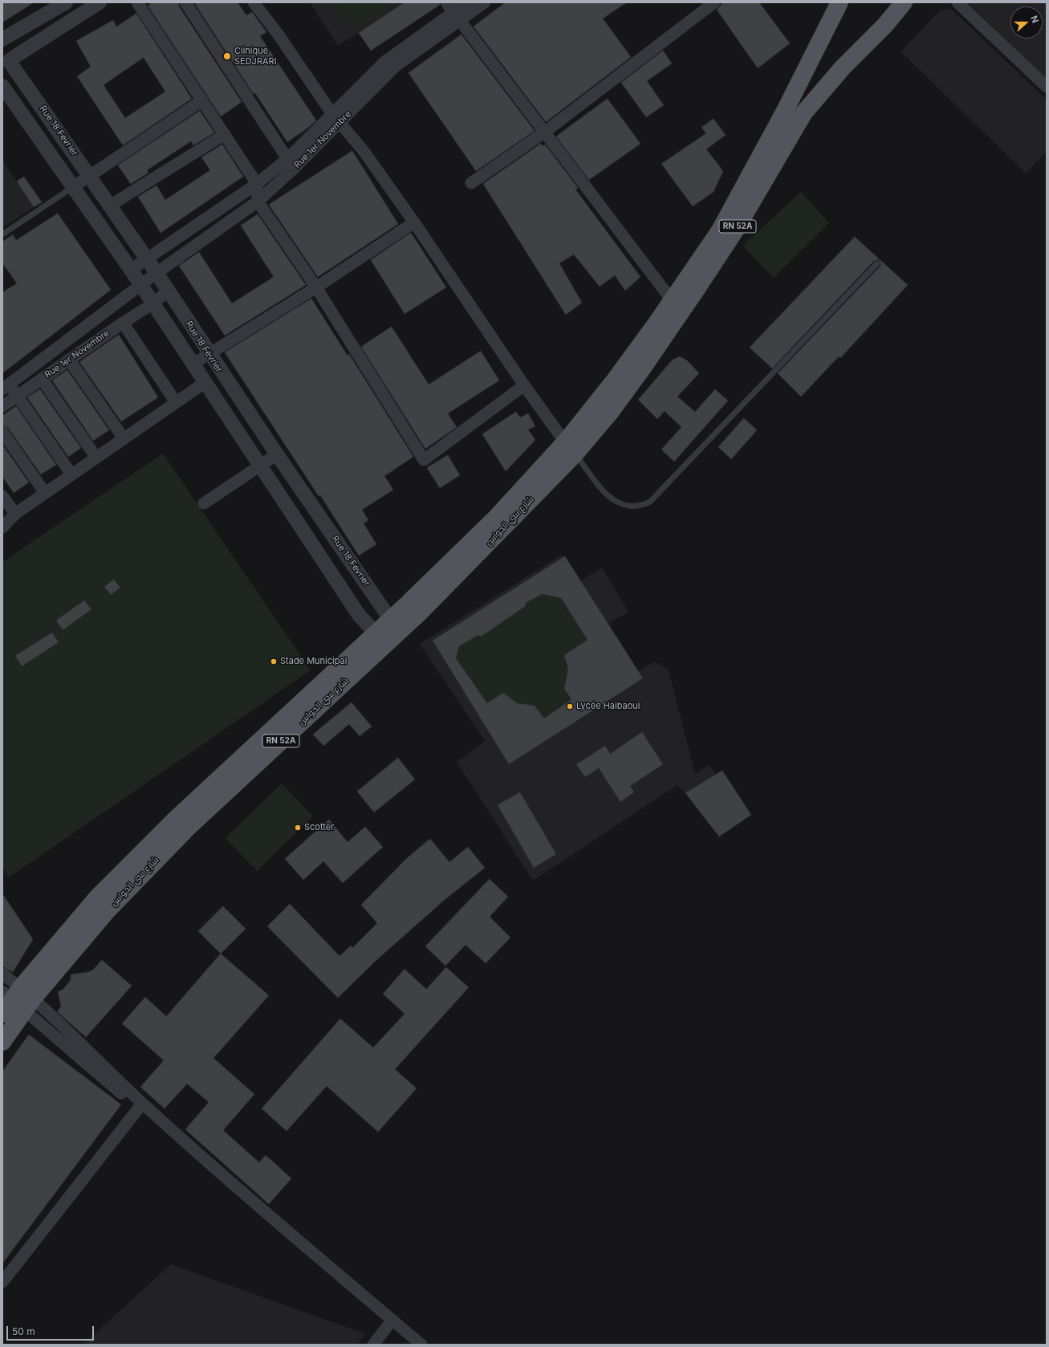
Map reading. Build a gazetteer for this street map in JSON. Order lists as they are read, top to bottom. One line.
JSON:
{"streets":{"main road":["RN 52A","شارع سي الحواس"],"street":["Rue 18 Février","Rue 1er Novembre"]},"crossings":[["Rue 18 Février","Rue 1er Novembre"],["Rue 18 Février","شارع سي الحواس"],["RN 52A","شارع سي الحواس"]],"places":["Clinique SEDJRARI","Stade Municipal","Lycée Haibaoui","Scotter"],"scale_bar":"50 m","north":"right"}
